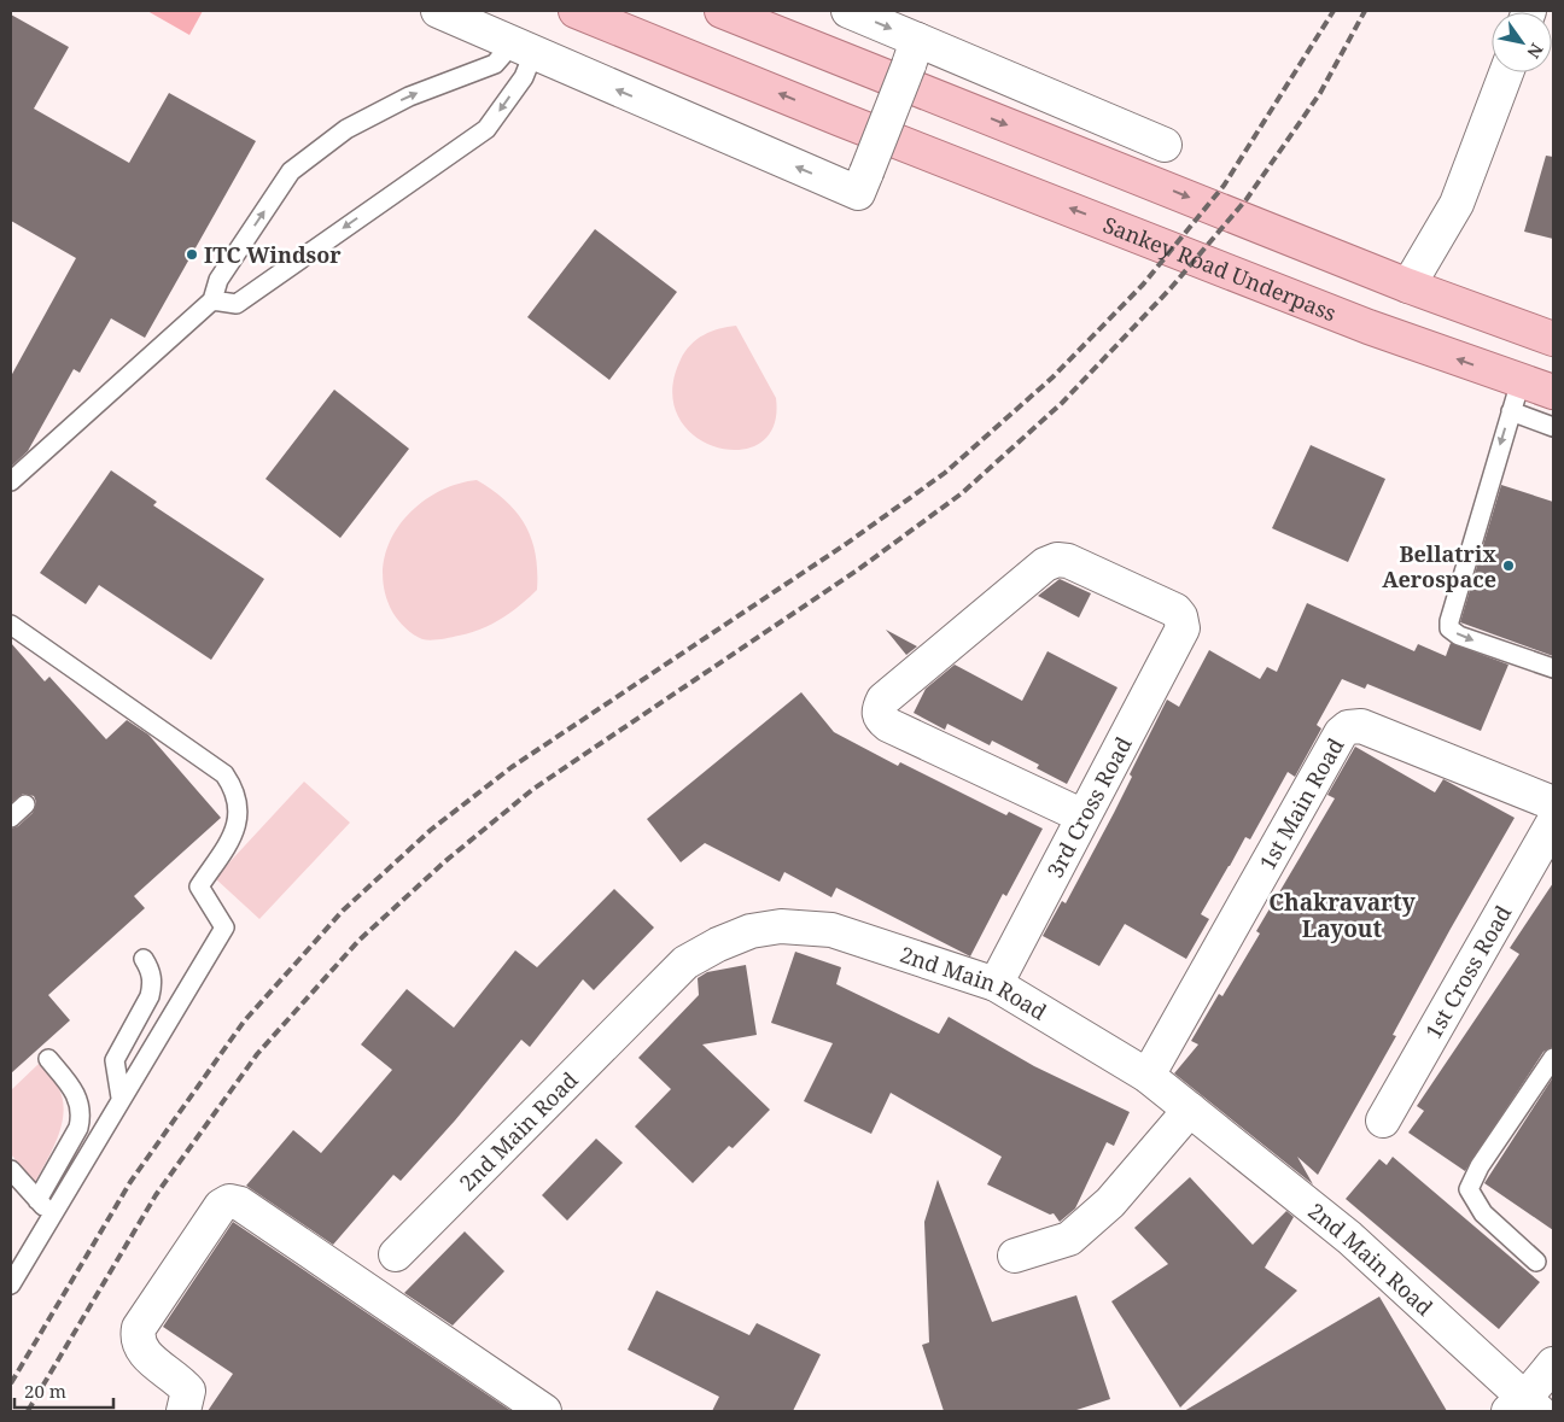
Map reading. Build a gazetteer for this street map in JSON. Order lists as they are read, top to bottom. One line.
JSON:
{"streets":{"main road":["Sankey Road Underpass"],"street":["1st Main Road","3rd Cross Road","1st Cross Road","2nd Main Road"]},"crossings":[["1st Main Road","2nd Main Road"],["3rd Cross Road","2nd Main Road"]],"districts":["Chakravarty Layout"],"places":["ITC Windsor","Bellatrix Aerospace"],"scale_bar":"20 m","north":"bottom right"}
